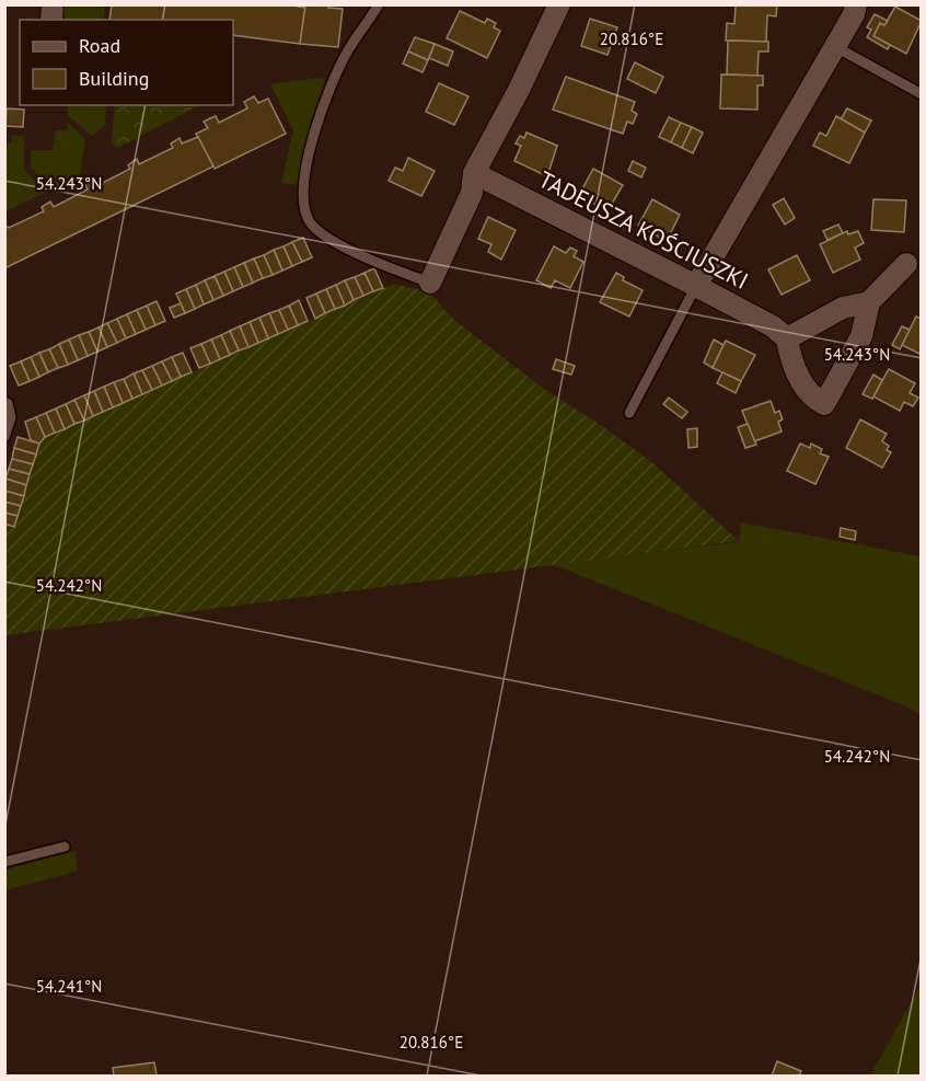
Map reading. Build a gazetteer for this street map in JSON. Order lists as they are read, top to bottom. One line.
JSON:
{"streets":{"street":["TADEUSZA KOŚCIUSZKI"]},"legend":["Road","Building"],"coordinates":["20.816°E","54.243°N","54.242°N","54.241°N"]}
